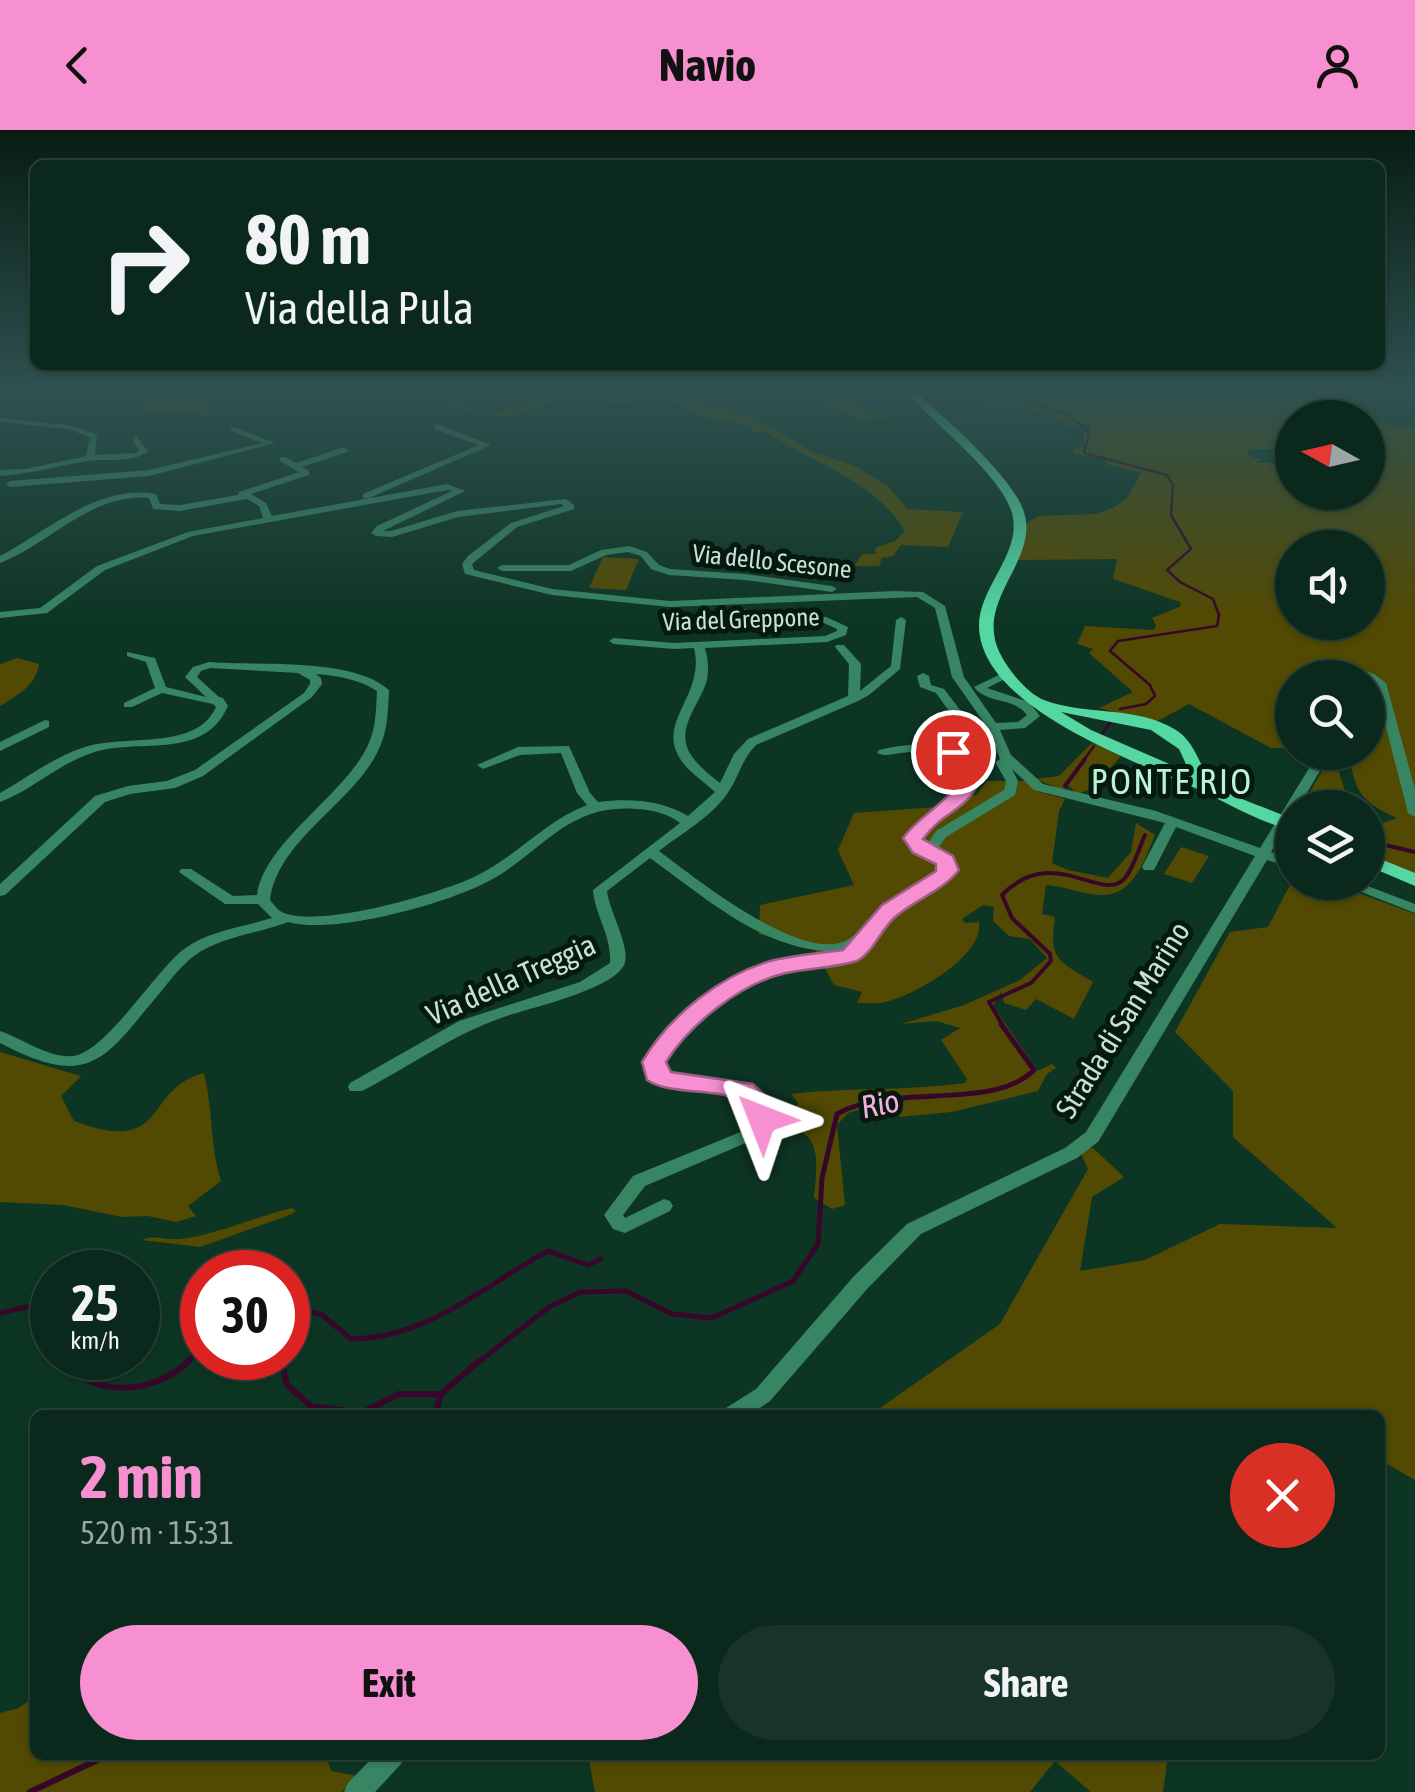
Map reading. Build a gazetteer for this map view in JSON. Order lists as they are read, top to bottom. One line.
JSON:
{"streets":{"street":["Via dello Scesone","Via del Greppone","Via della Treggia","Strada di San Marino"]},"districts":["PONTE RIO"],"water":["Rio"],"north":"left","page":{"header":"Navio","turn":["80 m","Via della Pula"],"speed":"25 km/h","limit":"30","heading":["2 min","520 m · 15:31"],"buttons":["Exit","Share"]}}
